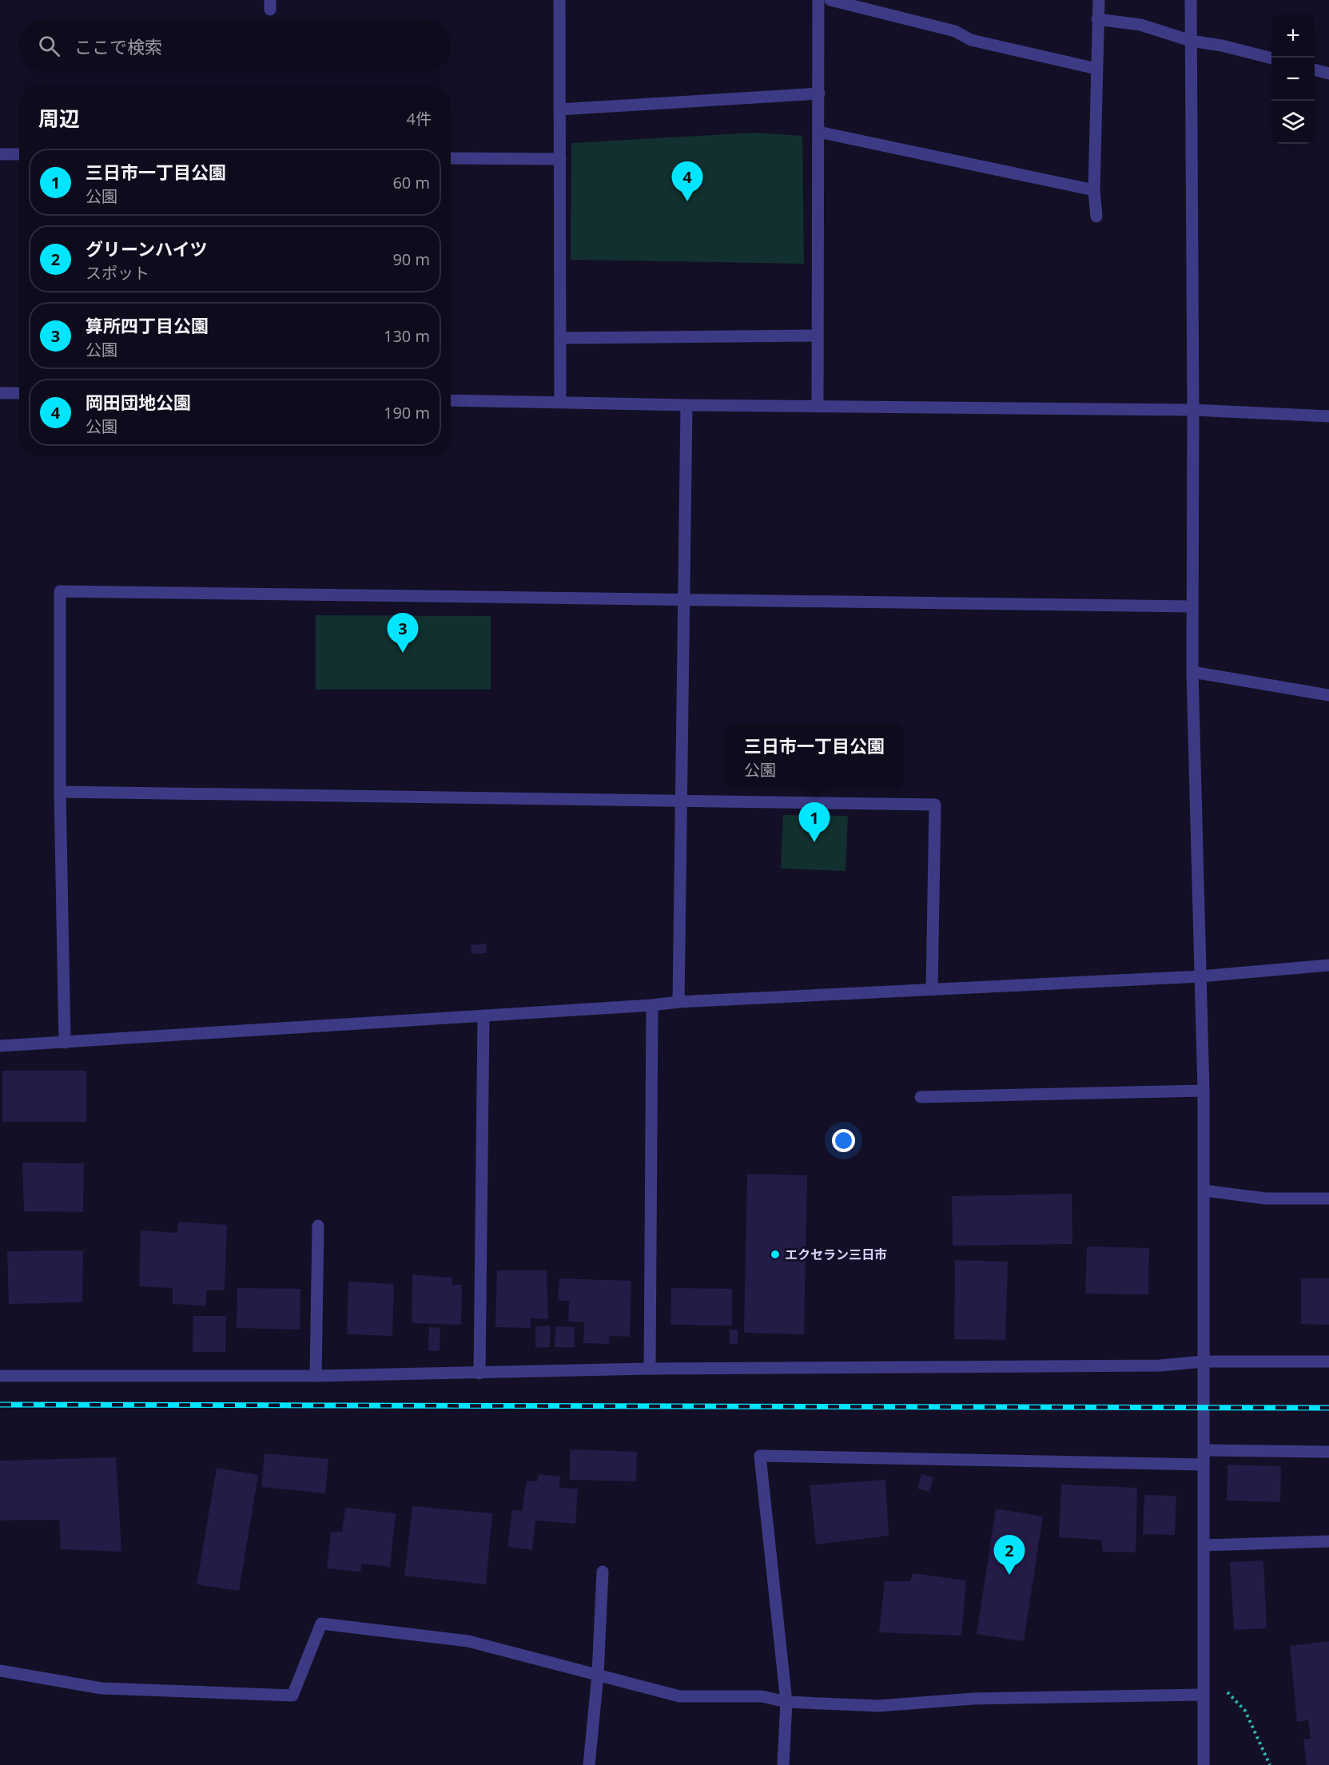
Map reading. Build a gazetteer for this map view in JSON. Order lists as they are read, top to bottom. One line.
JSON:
{"places":["エクセラン三日市"],"page":{"map_buttons":["+","−"],"search":"ここで検索","heading":["周辺","4件"],"list":[{"mark":"1","name":"三日市一丁目公園","note":"公園","value":"60 m"},{"mark":"2","name":"グリーンハイツ","note":"スポット","value":"90 m"},{"mark":"3","name":"算所四丁目公園","note":"公園","value":"130 m"},{"mark":"4","name":"岡田団地公園","note":"公園","value":"190 m"}],"pins":["4","3","1","2"],"popup":["三日市一丁目公園","公園"]}}
